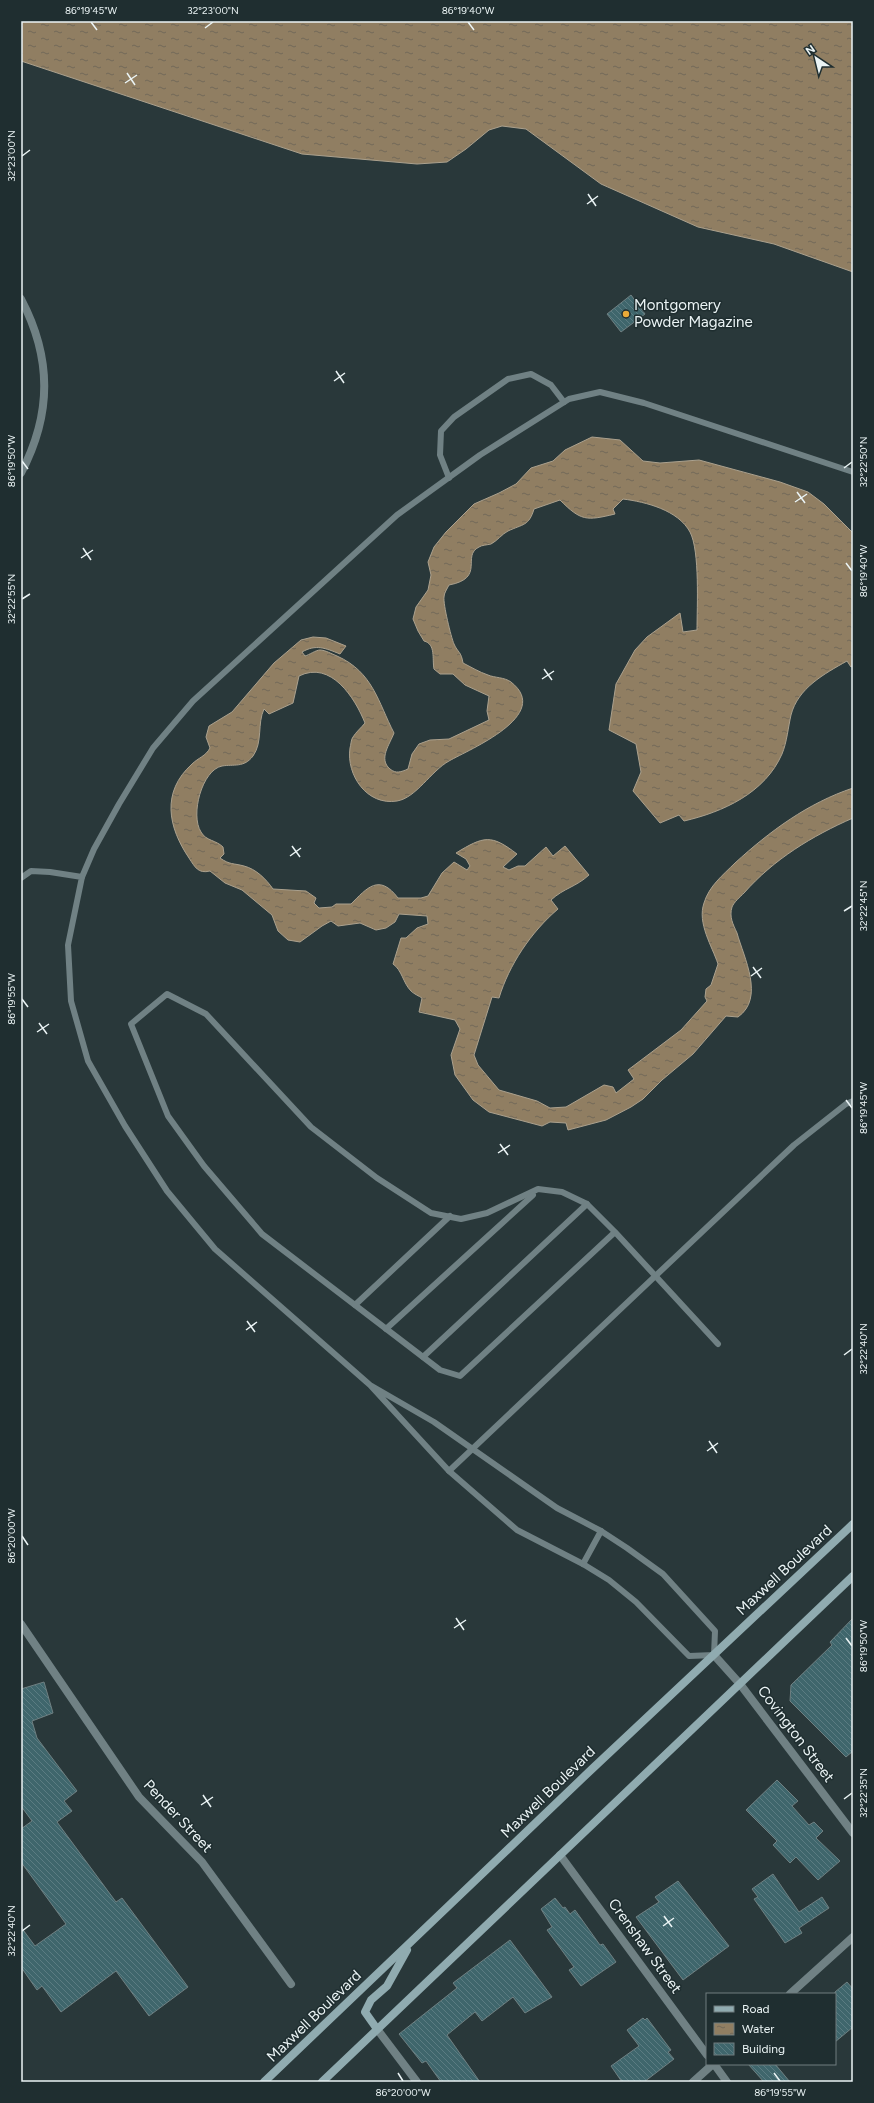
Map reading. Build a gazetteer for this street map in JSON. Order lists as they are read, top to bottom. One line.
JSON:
{"streets":{"main road":["Maxwell Boulevard"],"street":["Covington Street","Pender Street","Crenshaw Street"]},"crossings":[["Maxwell Boulevard","Covington Street"]],"places":["Montgomery Powder Magazine"],"legend":["Road","Water","Building"],"north":"top left","coordinates":["86°19'45\"W","32°23'00\"N","86°19'40\"W","86°19'50\"W","32°22'50\"N","32°22'55\"N","32°22'45\"N","86°19'55\"W","32°22'40\"N","86°20'00\"W","32°22'35\"N"]}
